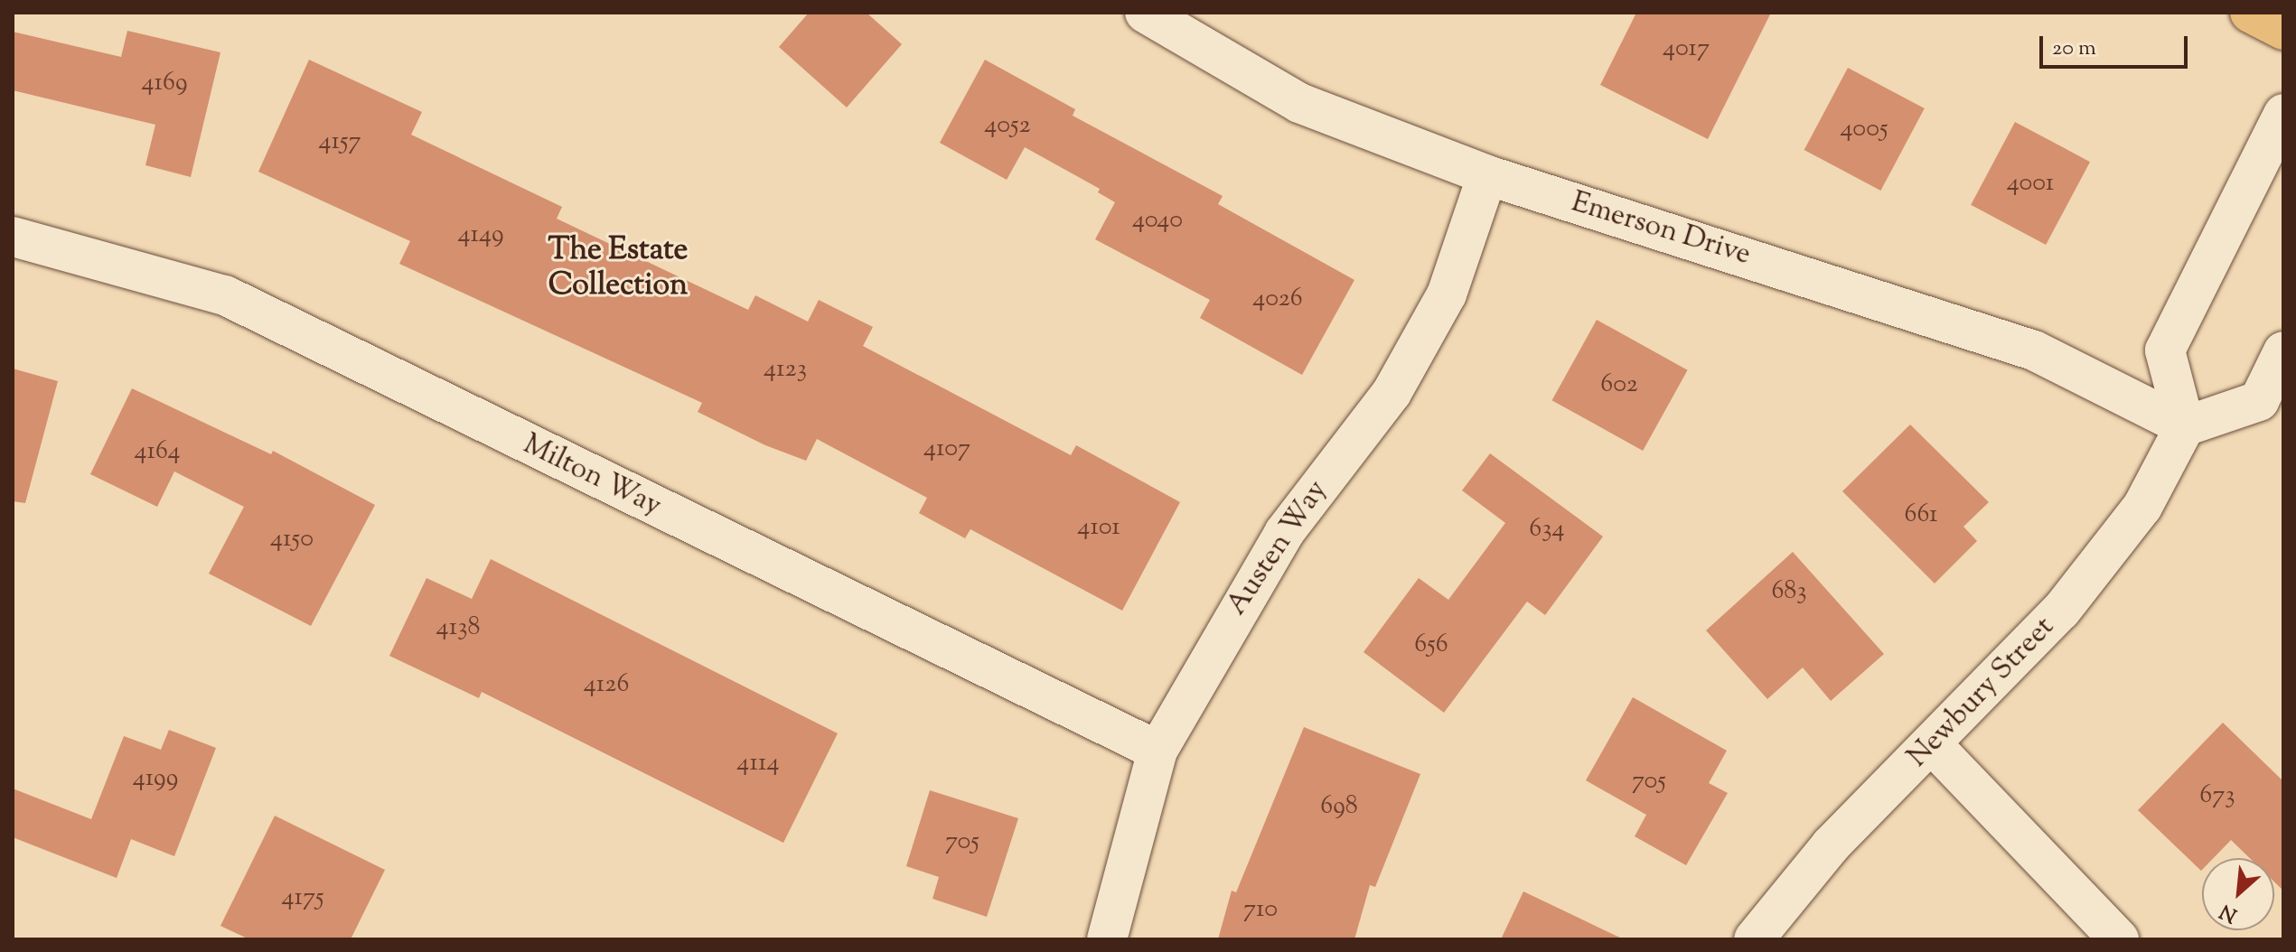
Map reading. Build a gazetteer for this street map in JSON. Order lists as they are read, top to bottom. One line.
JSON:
{"streets":{"street":["Emerson Drive","Milton Way","Austen Way","Newbury Street"]},"crossings":[["Emerson Drive","Austen Way"],["Emerson Drive","Newbury Street"],["Milton Way","Austen Way"]],"districts":["The Estate Collection"],"house_numbers":["4017","4169","4052","4005","4157","4001","4040","4149","4026","4123","602","4107","4164","661","4101","634","4150","683","4138","656","4126","4114","4199","705","673","698","705","4175","710"],"scale_bar":"20 m","north":"bottom left"}
